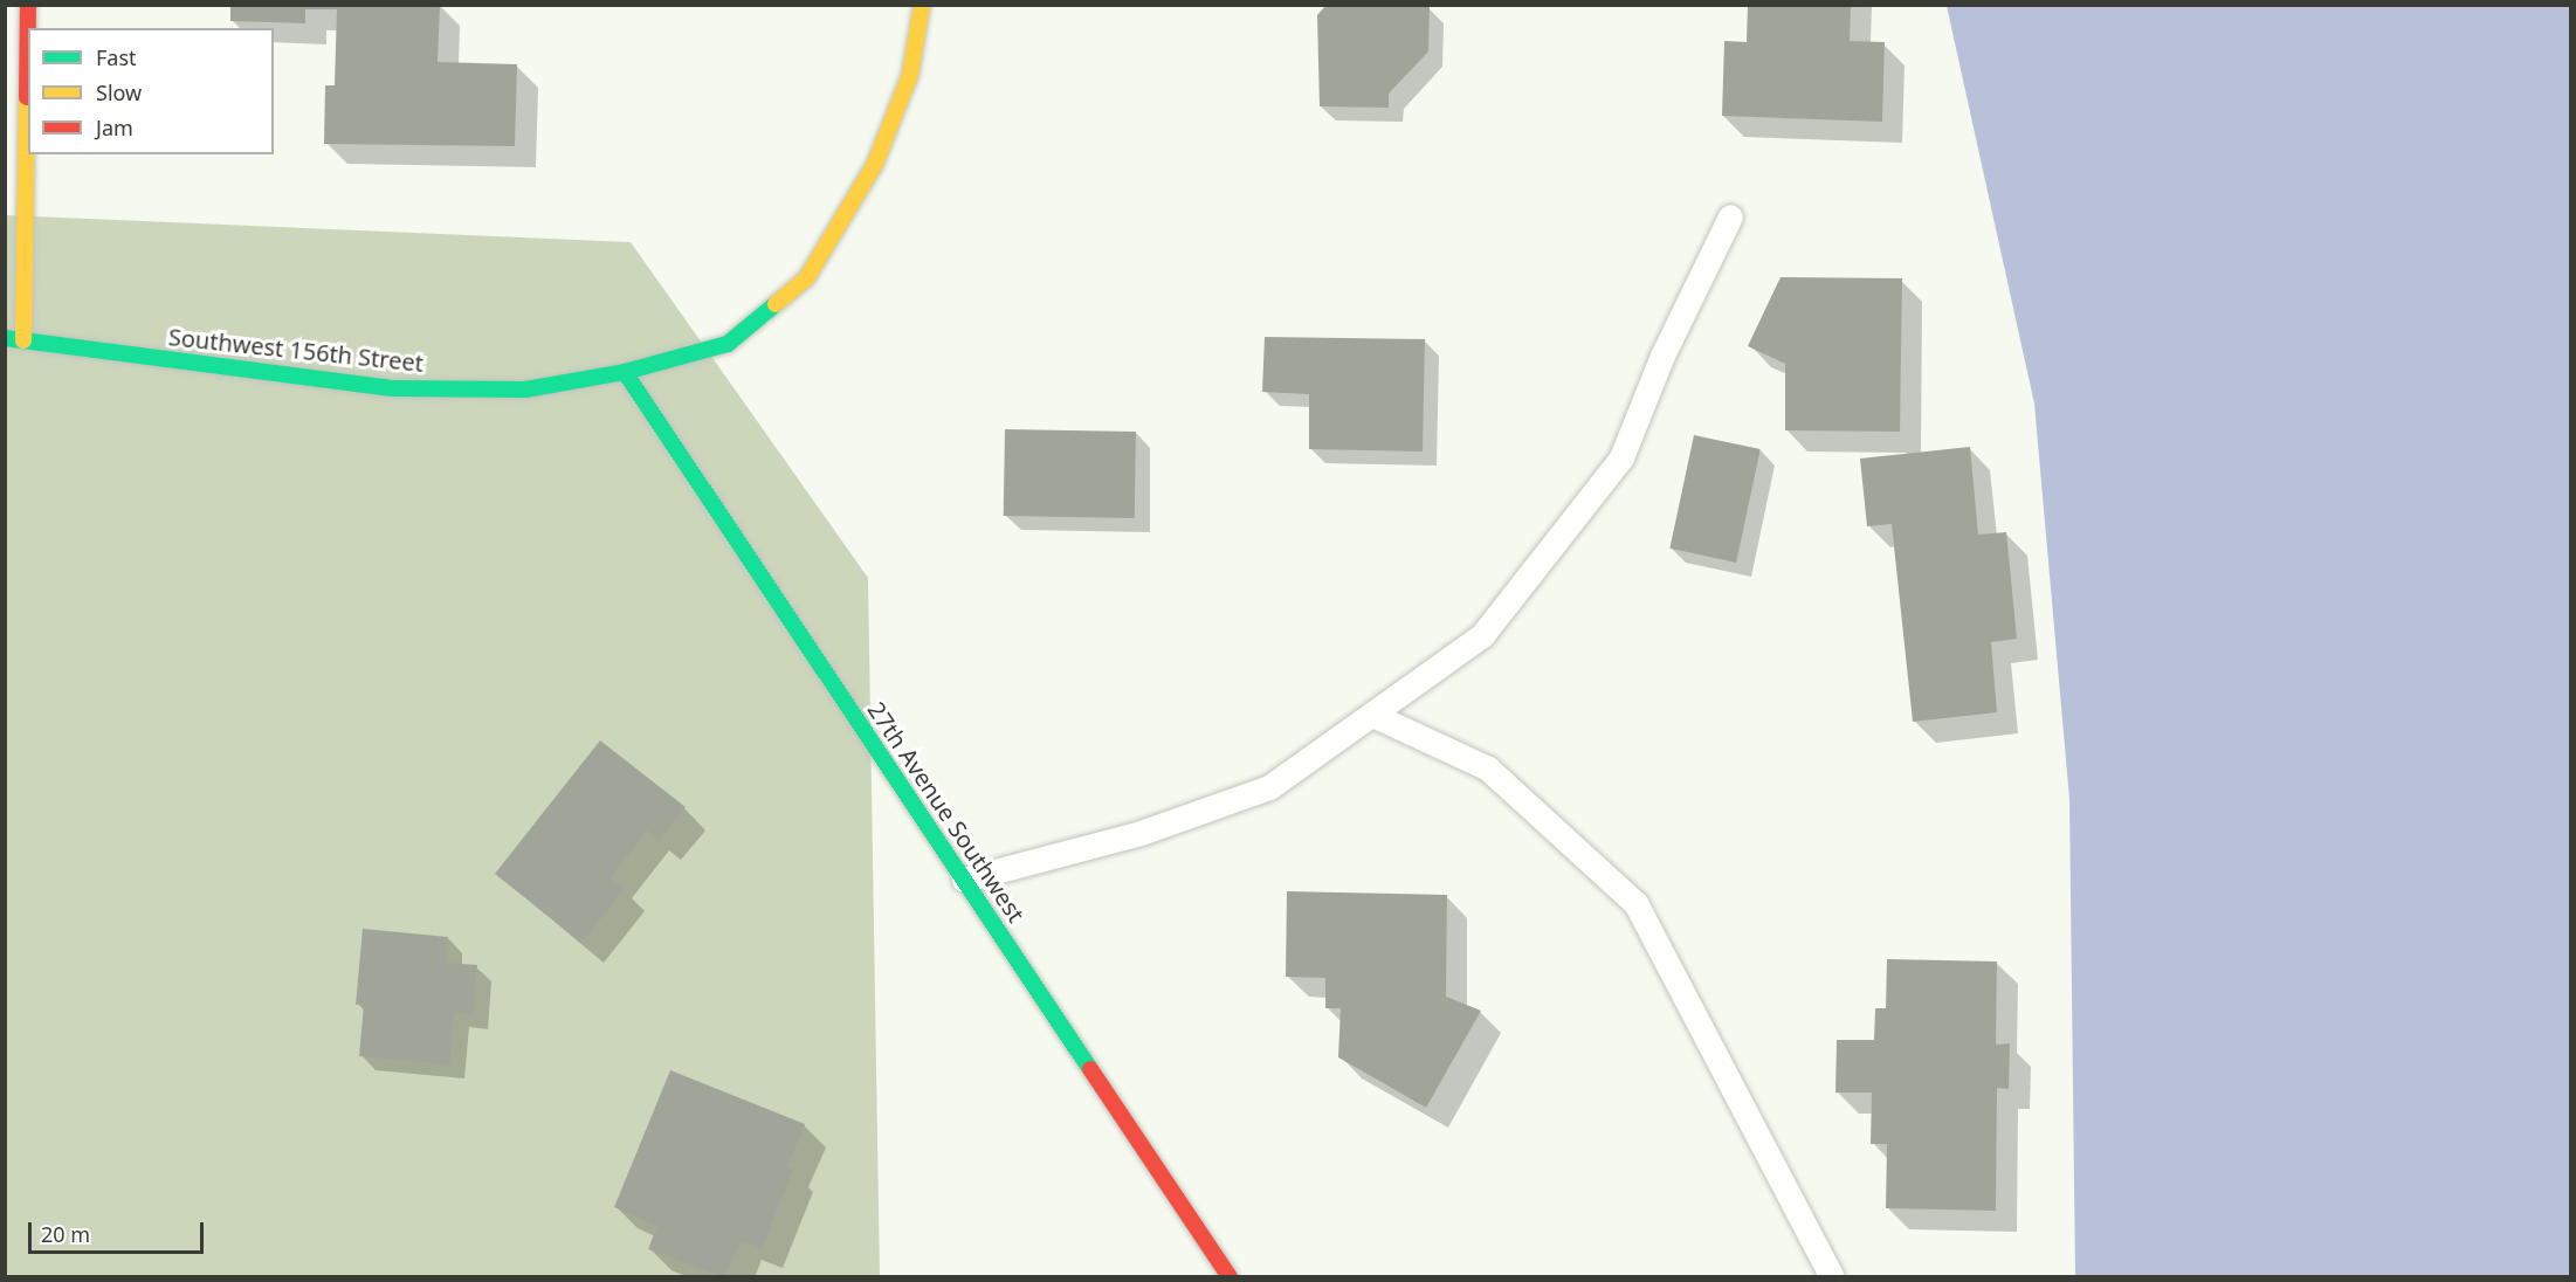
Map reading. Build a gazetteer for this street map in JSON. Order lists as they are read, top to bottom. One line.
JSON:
{"streets":{"street":["Southwest 156th Street","27th Avenue Southwest"]},"crossings":[["Southwest 156th Street","27th Avenue Southwest"]],"legend":["Fast","Slow","Jam"],"scale_bar":"20 m"}
